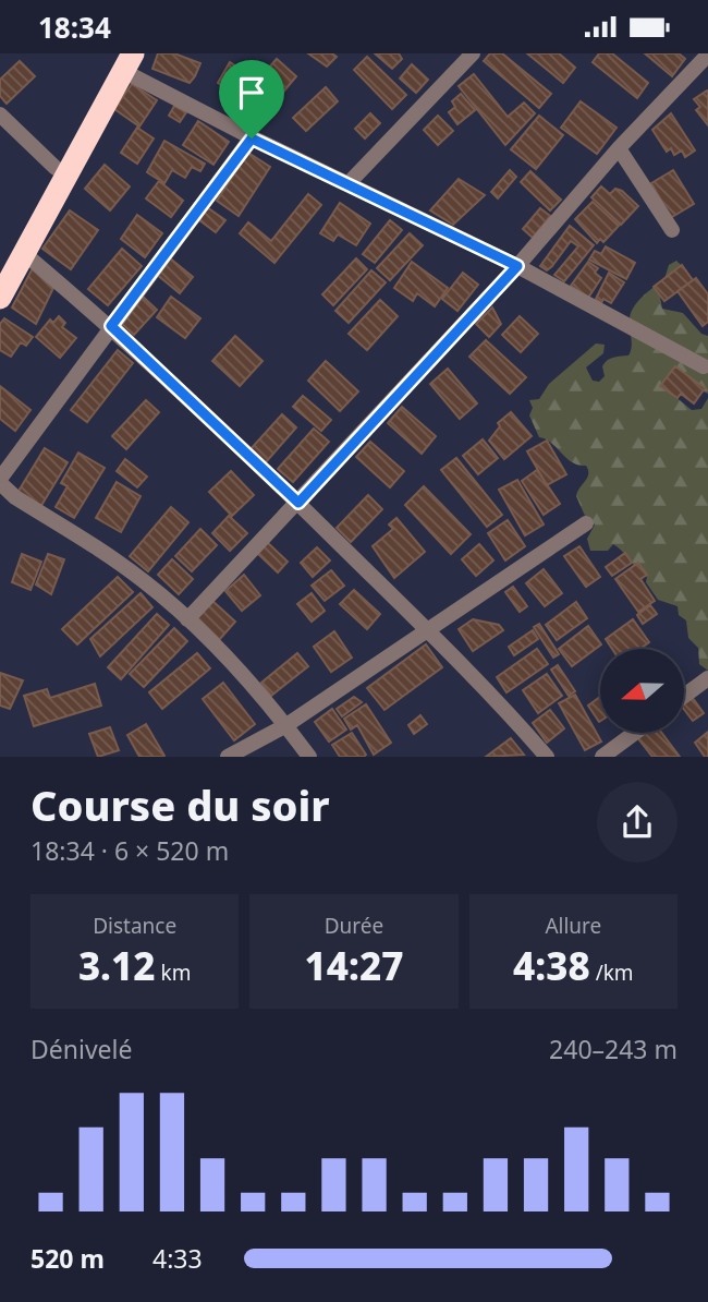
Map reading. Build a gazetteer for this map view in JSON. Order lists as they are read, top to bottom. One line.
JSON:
{"north":"left","page":{"status":"18:34","heading":["Course du soir","18:34 · 6 × 520 m"],"stats":[["Distance","3.12 km"],["Durée","14:27"],["Allure","4:38 /km"]],"chart":["Dénivelé","240–243 m"],"list":[{"name":"520 m","note":"4:33"}]}}
